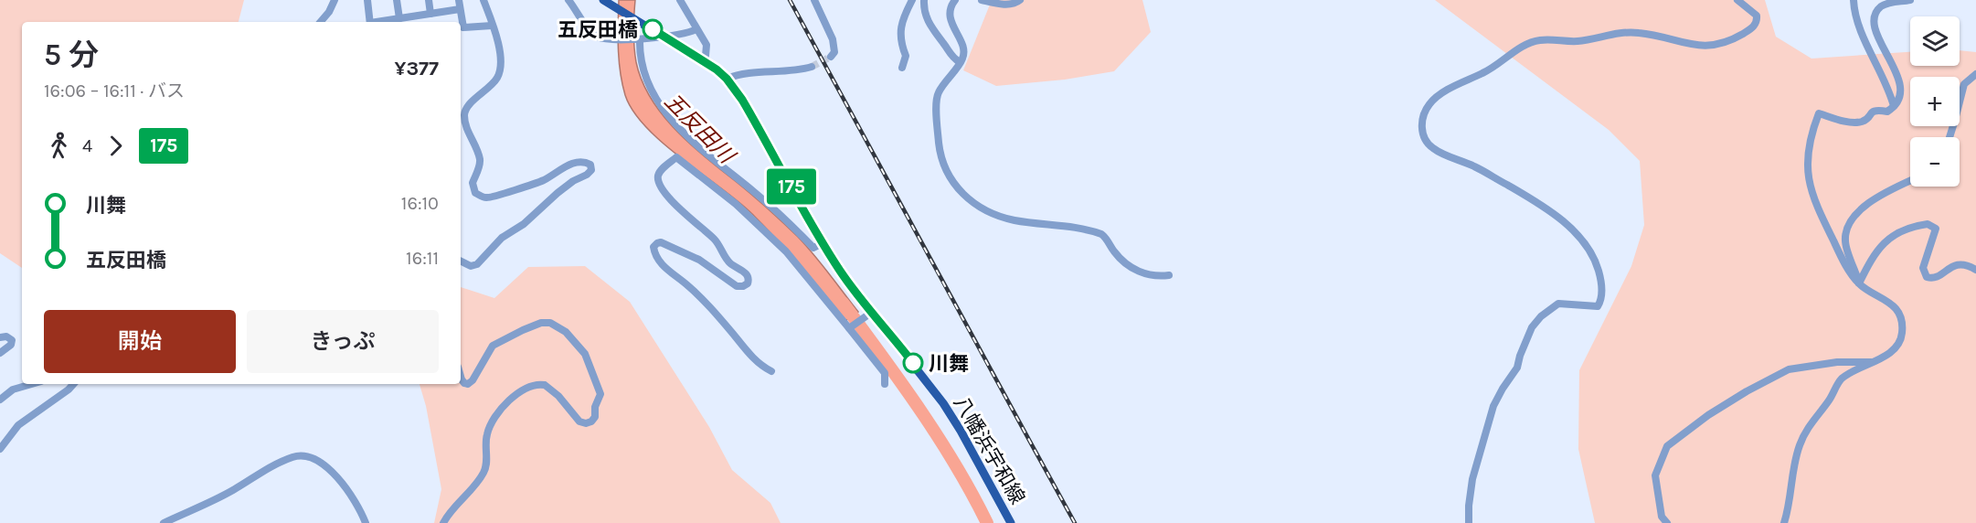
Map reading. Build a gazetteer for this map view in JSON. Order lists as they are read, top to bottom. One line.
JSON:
{"streets":{"main road":["八幡浜宇和線"]},"water":["五反田川"],"places":["五反田橋","川舞"],"lines":["bus line 175"],"page":{"on_map":"175","map_buttons":["+","−"],"heading":["5 分","16:06 – 16:11 · バス","¥377"],"legs":["4","175"],"list":[{"name":"川舞","value":"16:10"},{"name":"五反田橋","value":"16:11"}],"buttons":["開始","きっぷ"]}}
